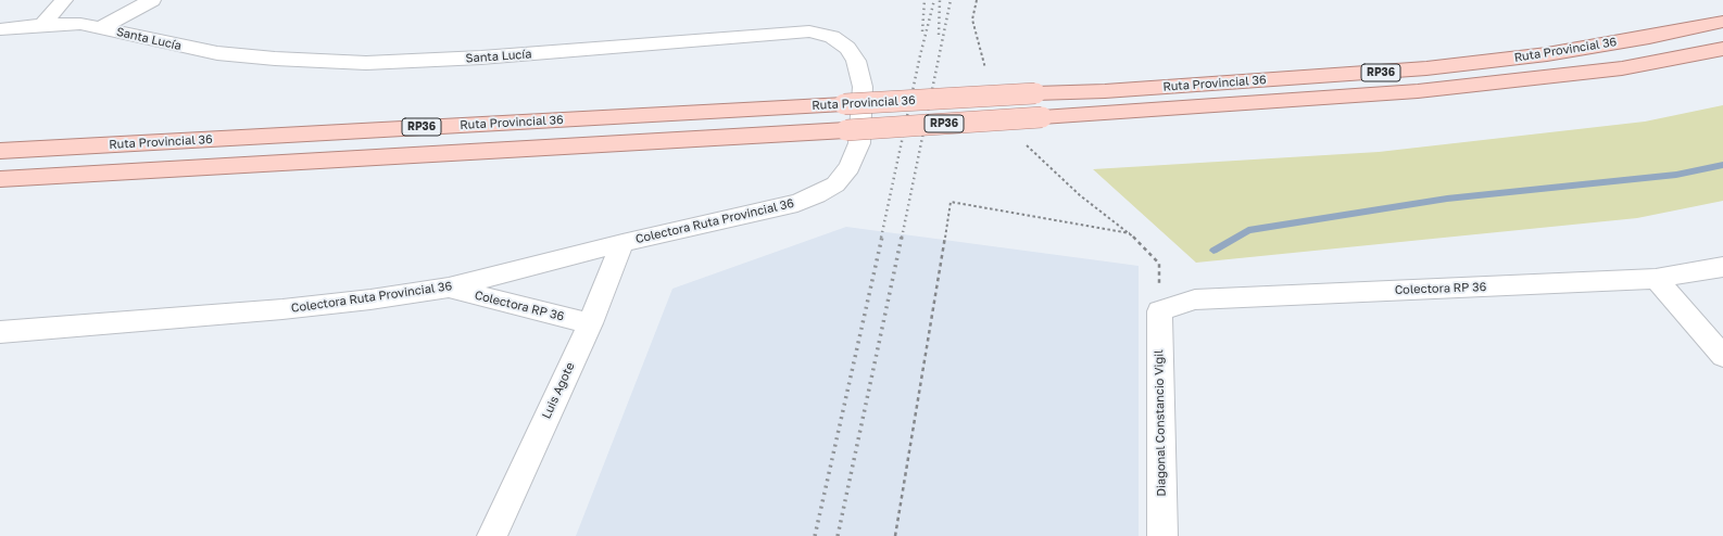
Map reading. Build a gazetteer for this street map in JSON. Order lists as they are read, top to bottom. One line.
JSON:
{"streets":{"main road":["Ruta Provincial 36","RP36"],"street":["Santa Lucía","Colectora Ruta Provincial 36","Colectora RP 36","Luis Agote","Diagonal Constancio Vigil"]},"crossings":[["Santa Lucía","Colectora Ruta Provincial 36"],["Colectora Ruta Provincial 36","Colectora RP 36"],["Colectora Ruta Provincial 36","Luis Agote"],["Colectora RP 36","Luis Agote"],["Colectora RP 36","Diagonal Constancio Vigil"]]}
